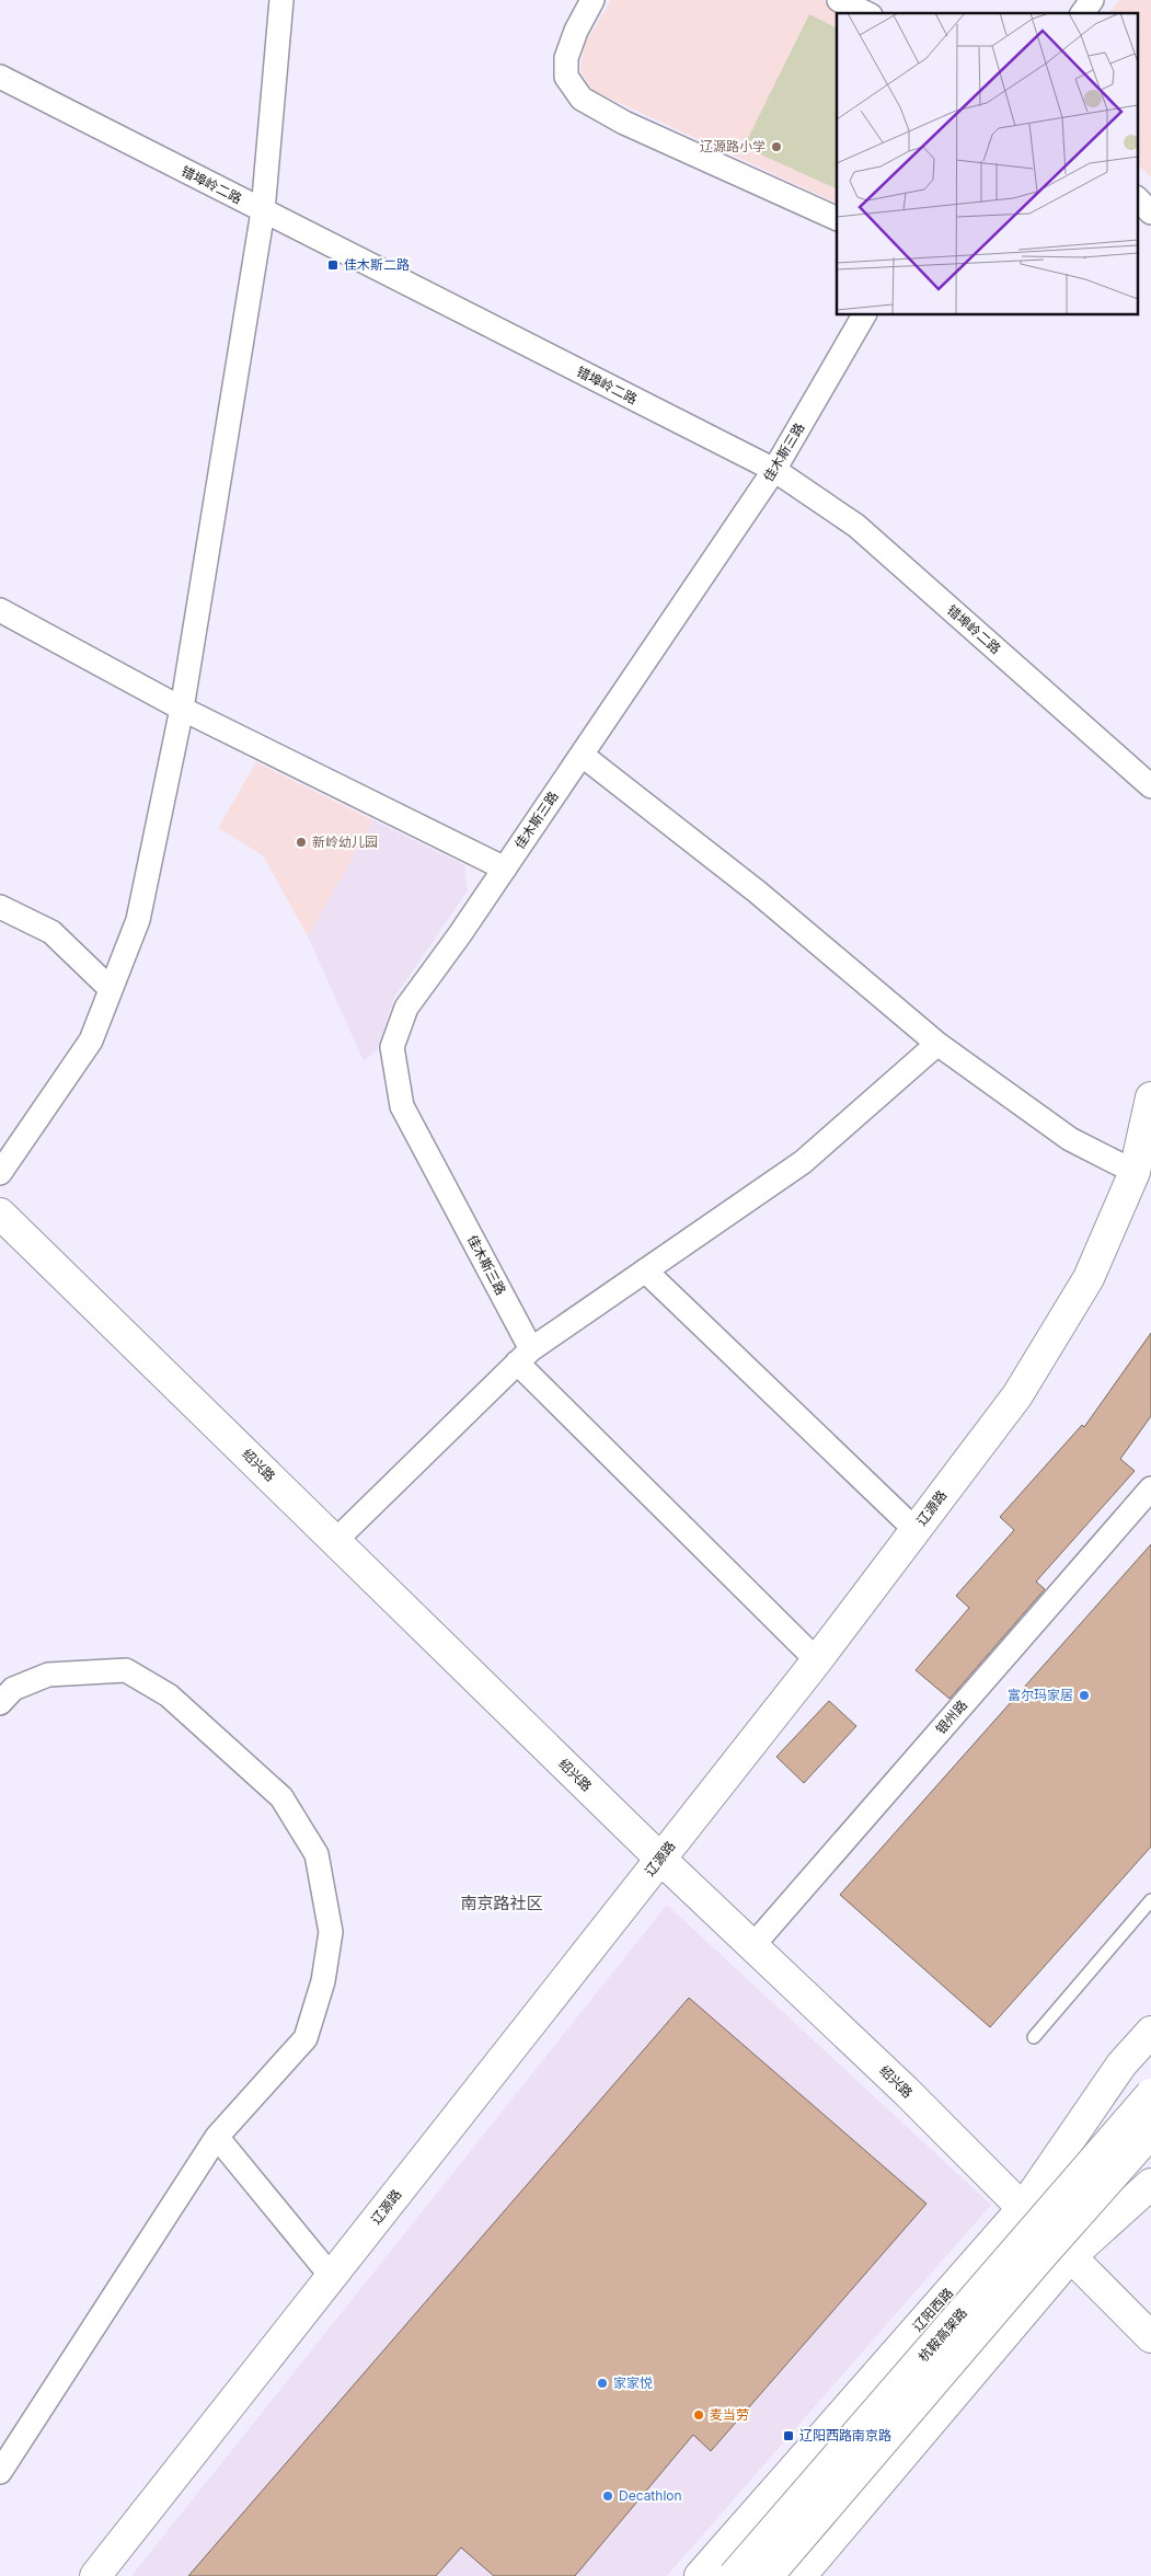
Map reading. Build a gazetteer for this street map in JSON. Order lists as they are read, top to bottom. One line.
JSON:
{"streets":{"main road":["绍兴路","辽源路","辽阳西路","杭鞍高架路"],"street":["错埠岭二路","佳木斯三路","银州路"]},"crossings":[["错埠岭二路","佳木斯三路"],["佳木斯三路","辽源路"],["绍兴路","辽源路"],["绍兴路","银州路"],["绍兴路","辽阳西路"]],"districts":["南京路社区"],"places":{"other":["辽源路小学","新岭幼儿园","富尔玛家居","家家悦","麦当劳","Decathlon"],"transit":["佳木斯二路","辽阳西路南京路"]}}
